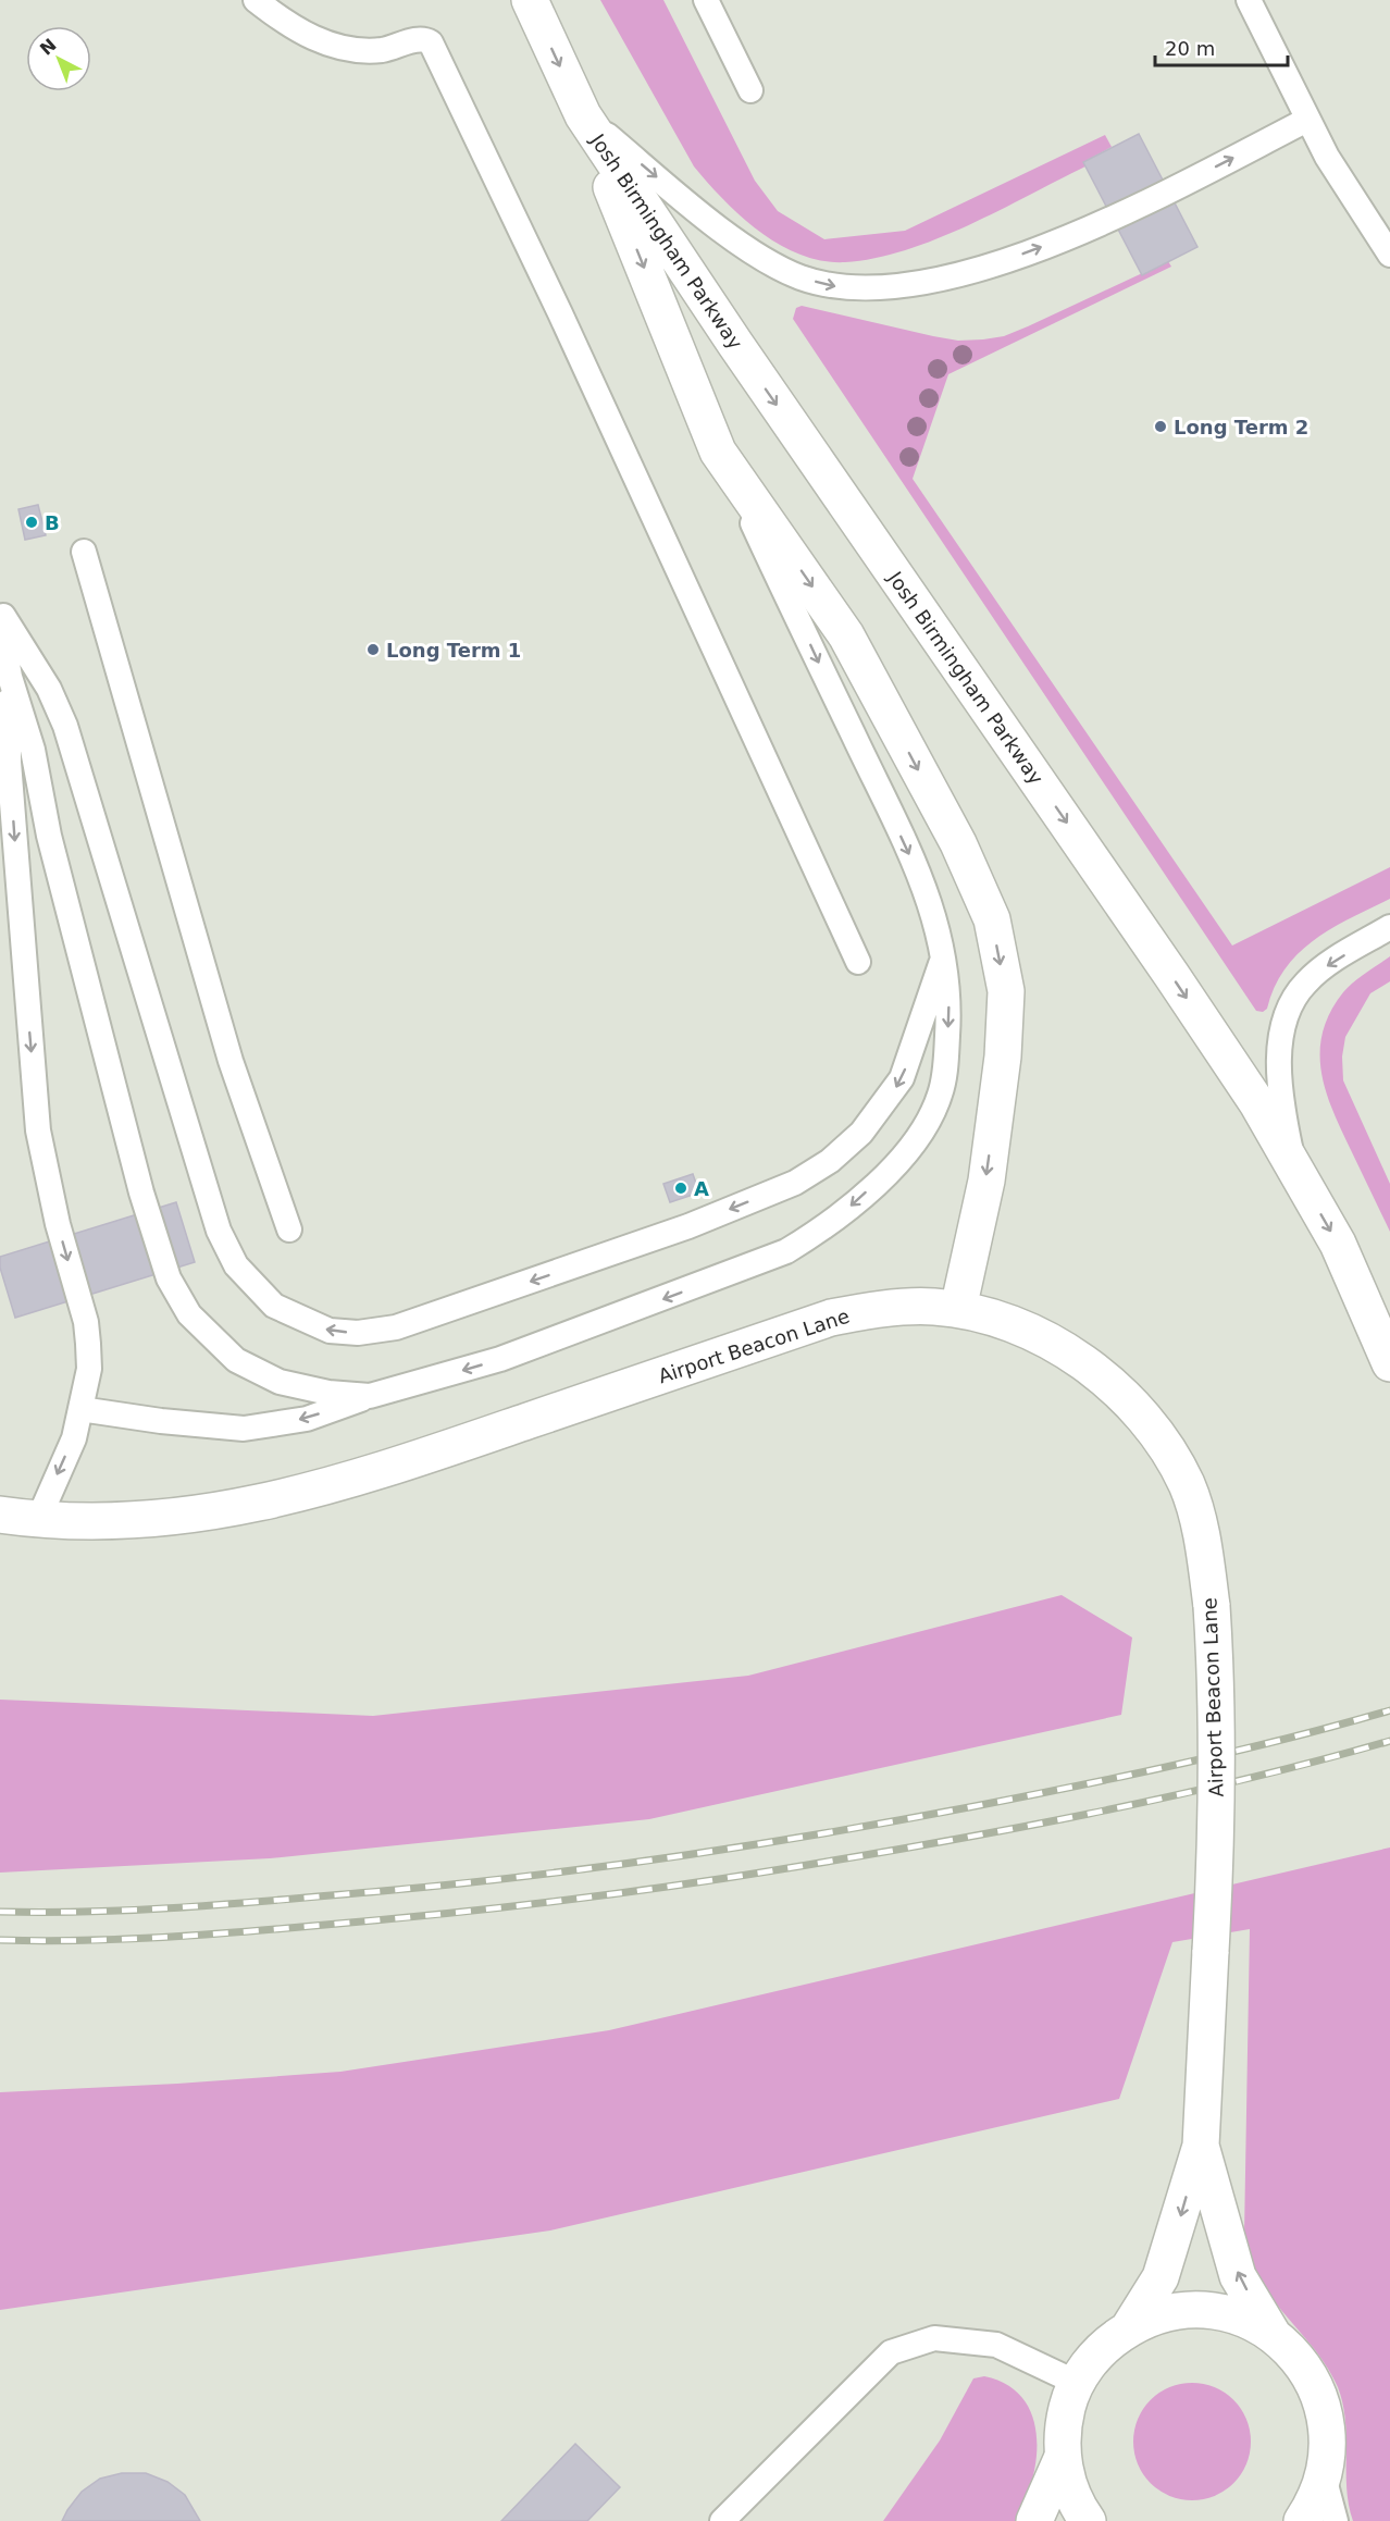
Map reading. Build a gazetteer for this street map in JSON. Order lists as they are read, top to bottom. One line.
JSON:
{"streets":{"street":["Josh Birmingham Parkway","Airport Beacon Lane"]},"places":["Long Term 2","B","Long Term 1","A"],"scale_bar":"20 m","north":"top left"}
